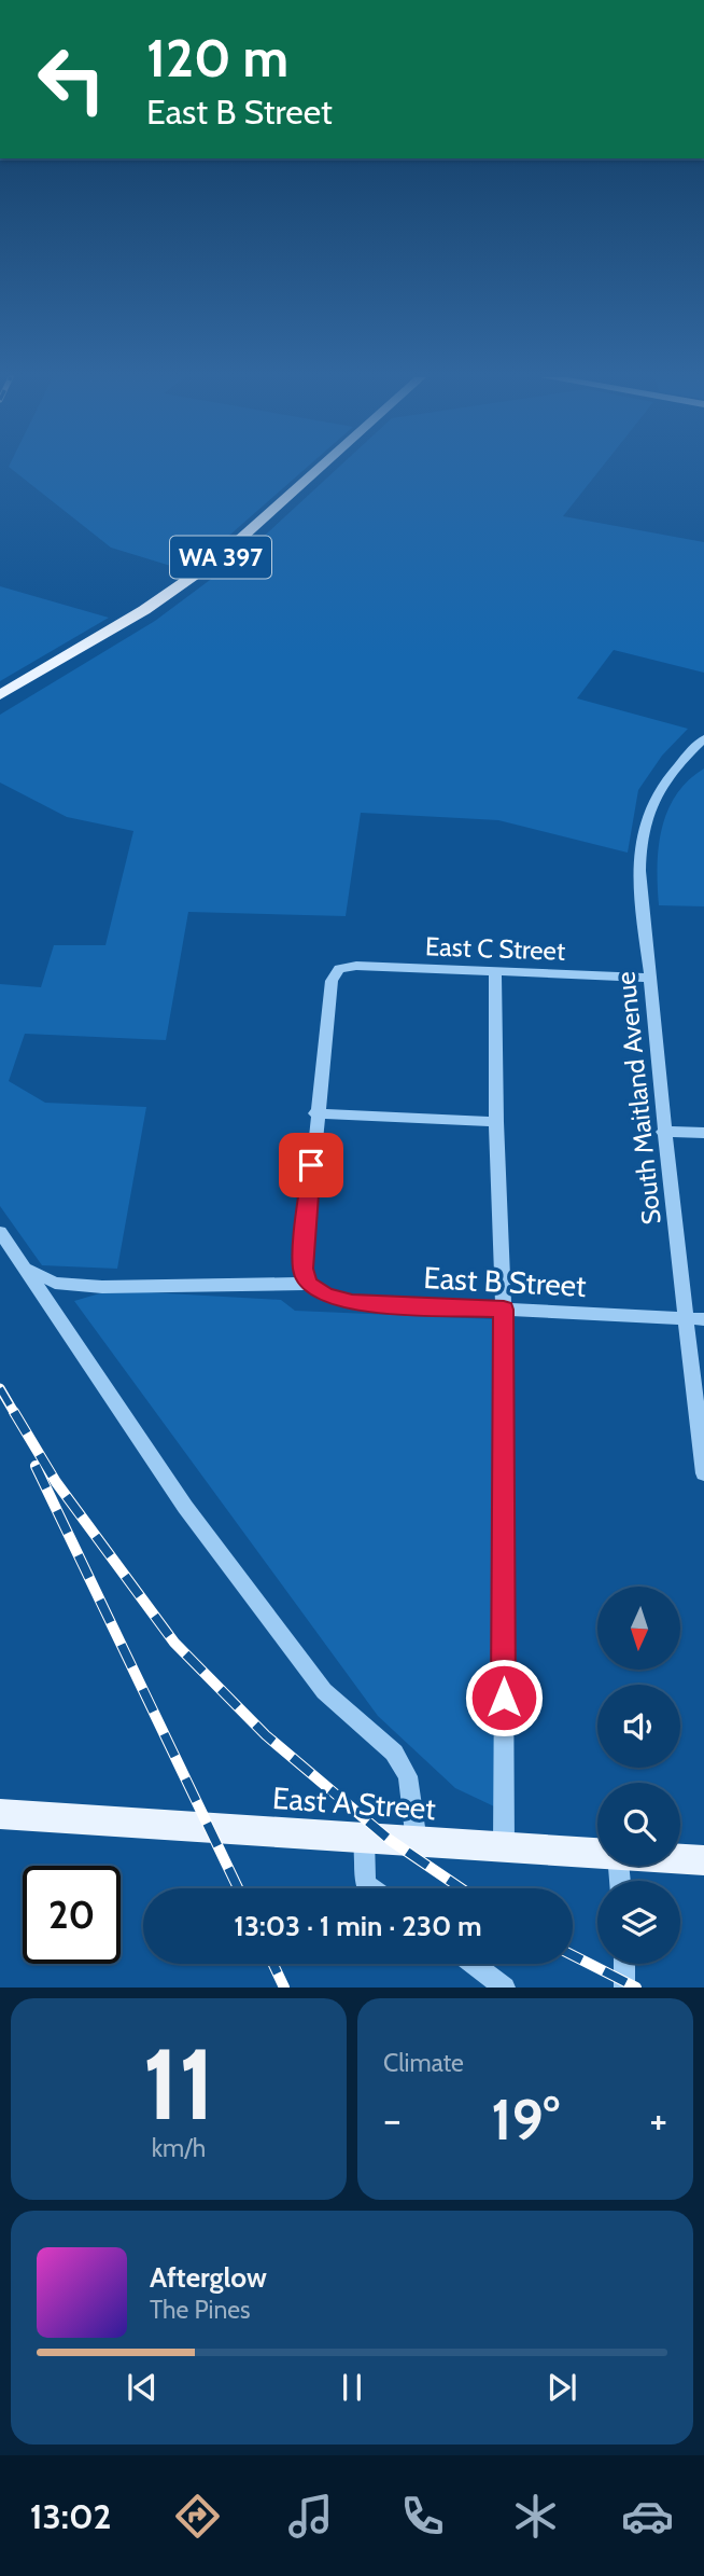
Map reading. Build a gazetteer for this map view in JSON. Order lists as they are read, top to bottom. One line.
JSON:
{"streets":{"main road":["WA 397","East A Street"],"street":["East C Street","South Maitland Avenue","East B Street"]},"crossings":[["East C Street","South Maitland Avenue"],["South Maitland Avenue","East B Street"]],"north":"bottom","page":{"turn":["120 m","East B Street"],"limit":"20","trip":"13:03 · 1 min · 230 m","tile":[["11","km/h"],"Climate"],"heat":["−","19°","+"],"song":["Afterglow","The Pines"],"tabs":"13:02"}}
